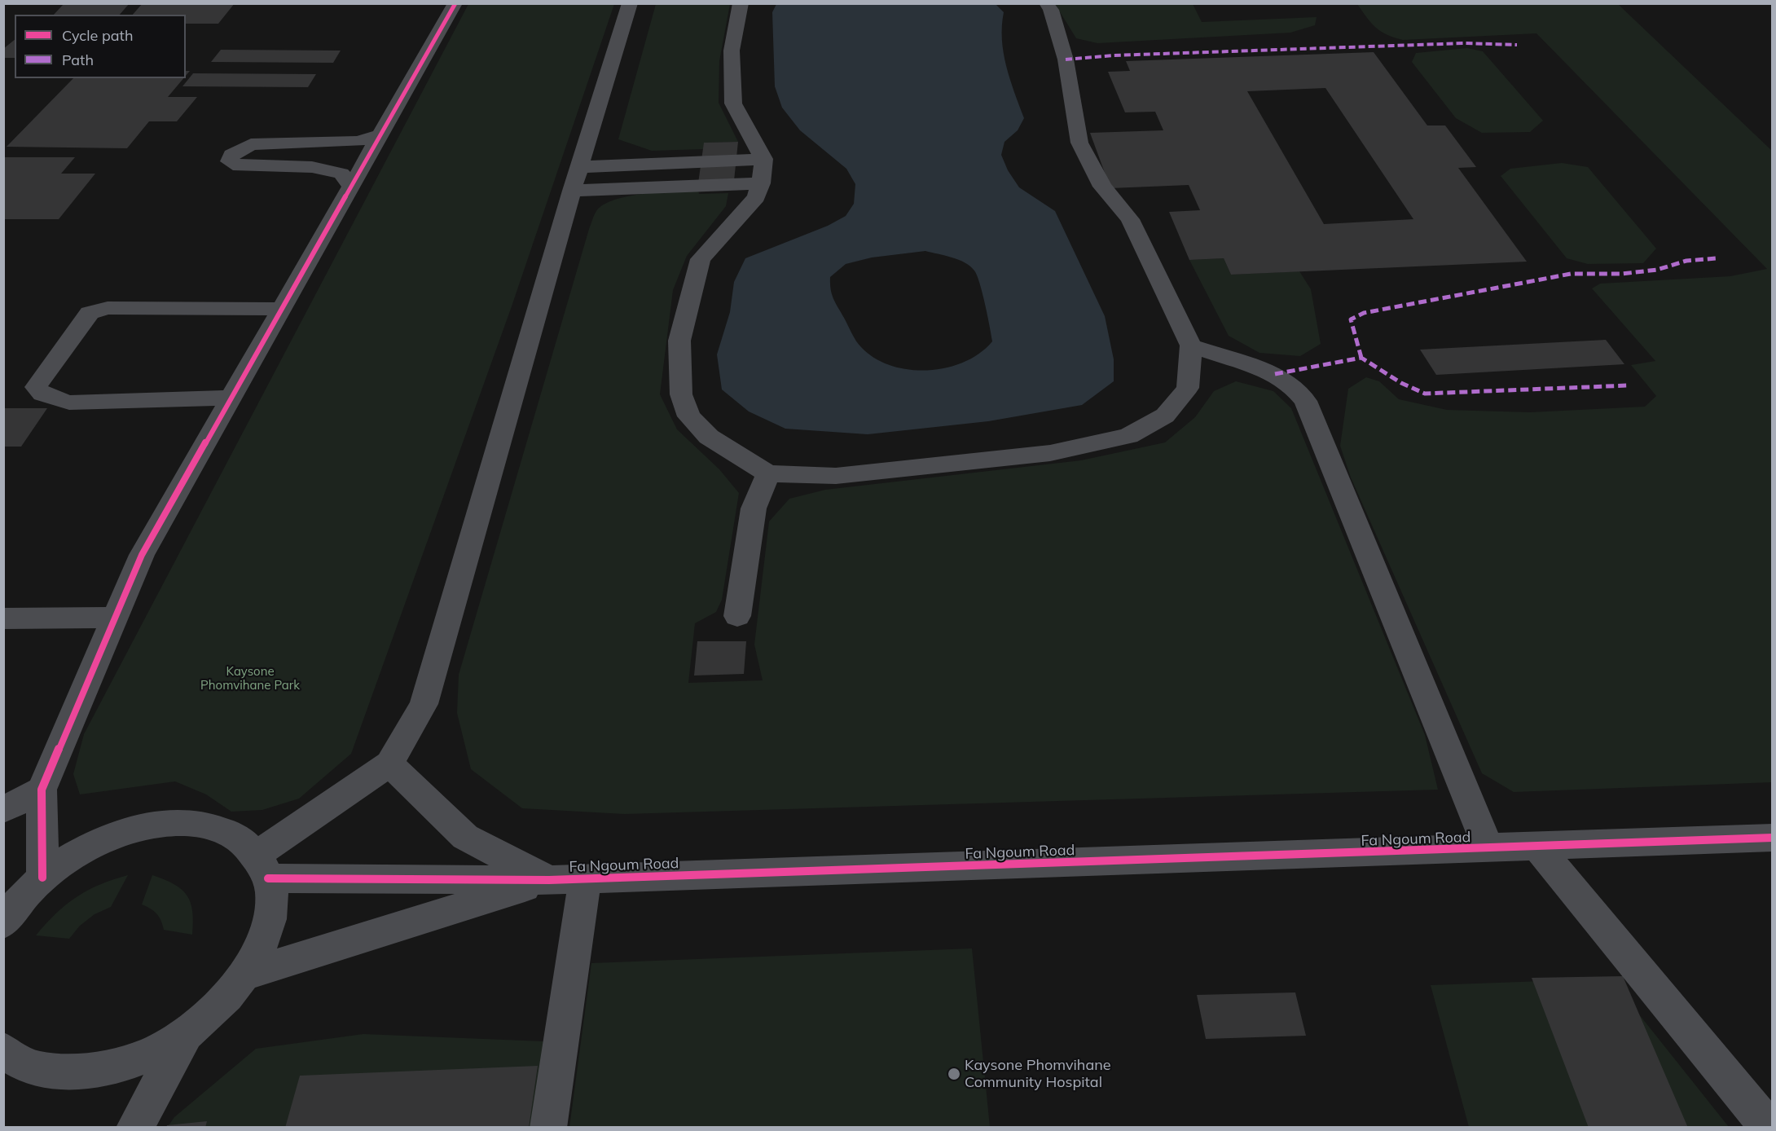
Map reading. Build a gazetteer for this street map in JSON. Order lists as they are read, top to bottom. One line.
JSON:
{"streets":{"street":["Fa Ngoum Road"]},"parks":["Kaysone Phomvihane Park"],"places":["Kaysone Phomvihane Community Hospital"],"legend":["Cycle path","Path"]}
